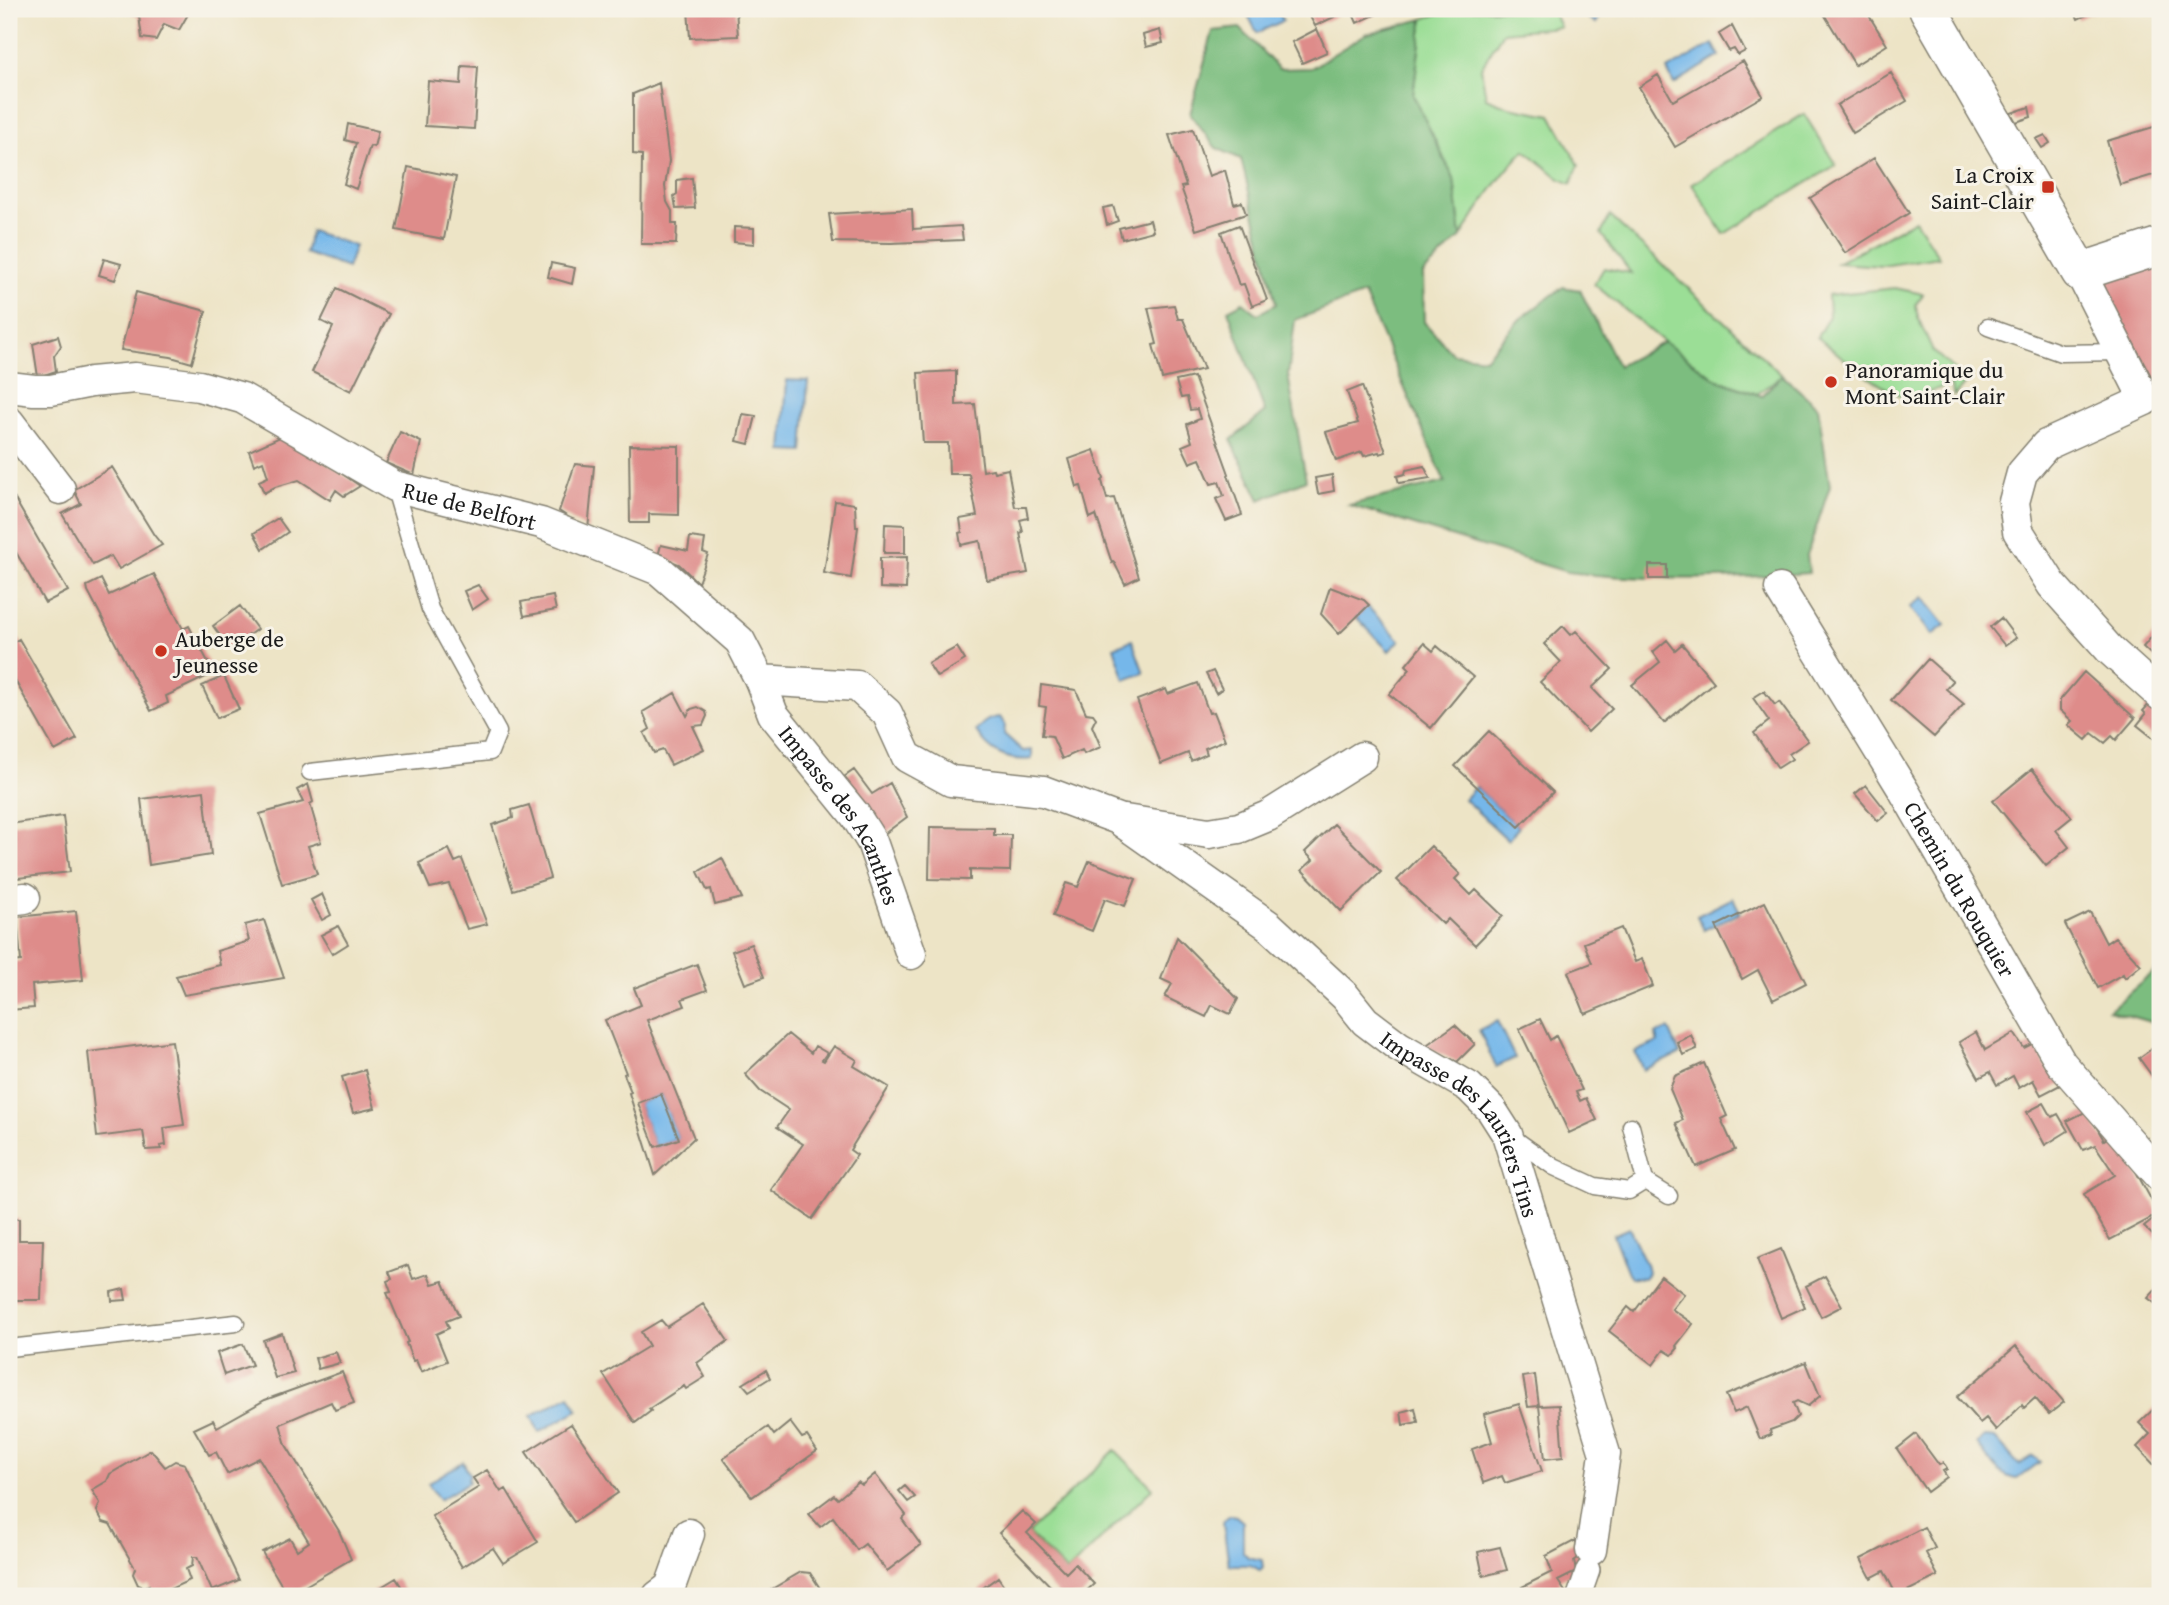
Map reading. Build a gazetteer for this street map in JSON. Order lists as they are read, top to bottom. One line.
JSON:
{"streets":{"street":["Rue de Belfort","Impasse des Acanthes","Chemin du Rouquier","Impasse des Lauriers Tins"]},"crossings":[["Rue de Belfort","Impasse des Acanthes"],["Rue de Belfort","Impasse des Lauriers Tins"],["Impasse des Acanthes","Impasse des Lauriers Tins"]],"places":{"transit":["La Croix Saint-Clair"],"other":["Panoramique du Mont Saint-Clair","Auberge de Jeunesse"]}}
